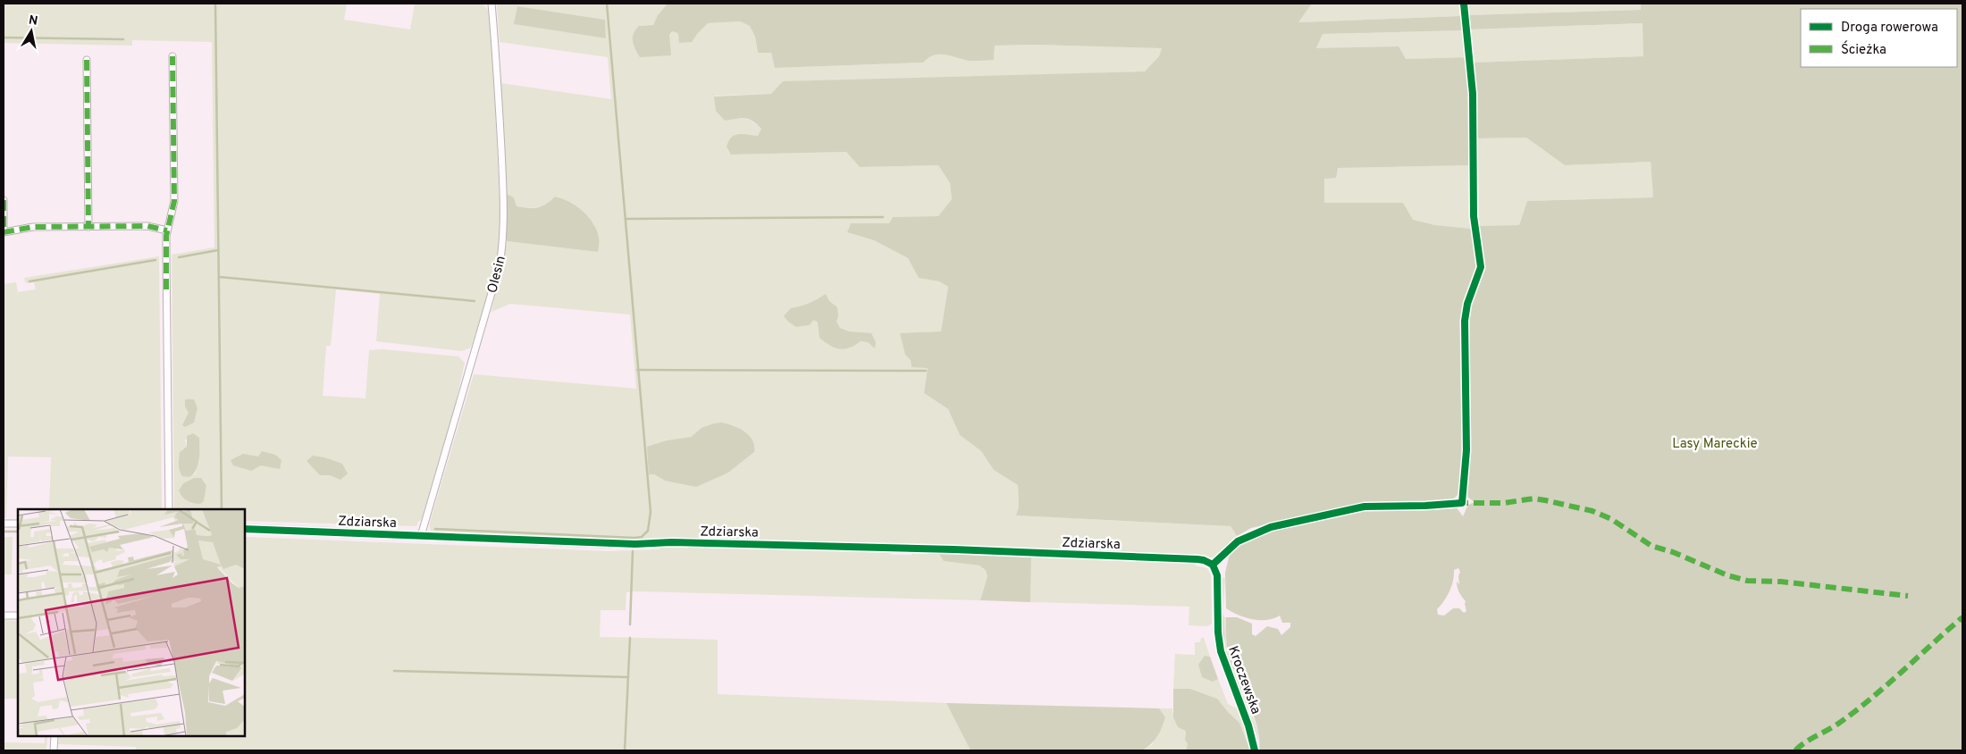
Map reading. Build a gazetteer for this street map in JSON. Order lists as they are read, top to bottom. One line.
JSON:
{"streets":{"street":["Olesin","Zdziarska","Kroczewska"]},"crossings":[["Olesin","Zdziarska"],["Zdziarska","Kroczewska"]],"parks":["Lasy Mareckie"],"legend":["Droga rowerowa","Ścieżka"],"north":"top"}
